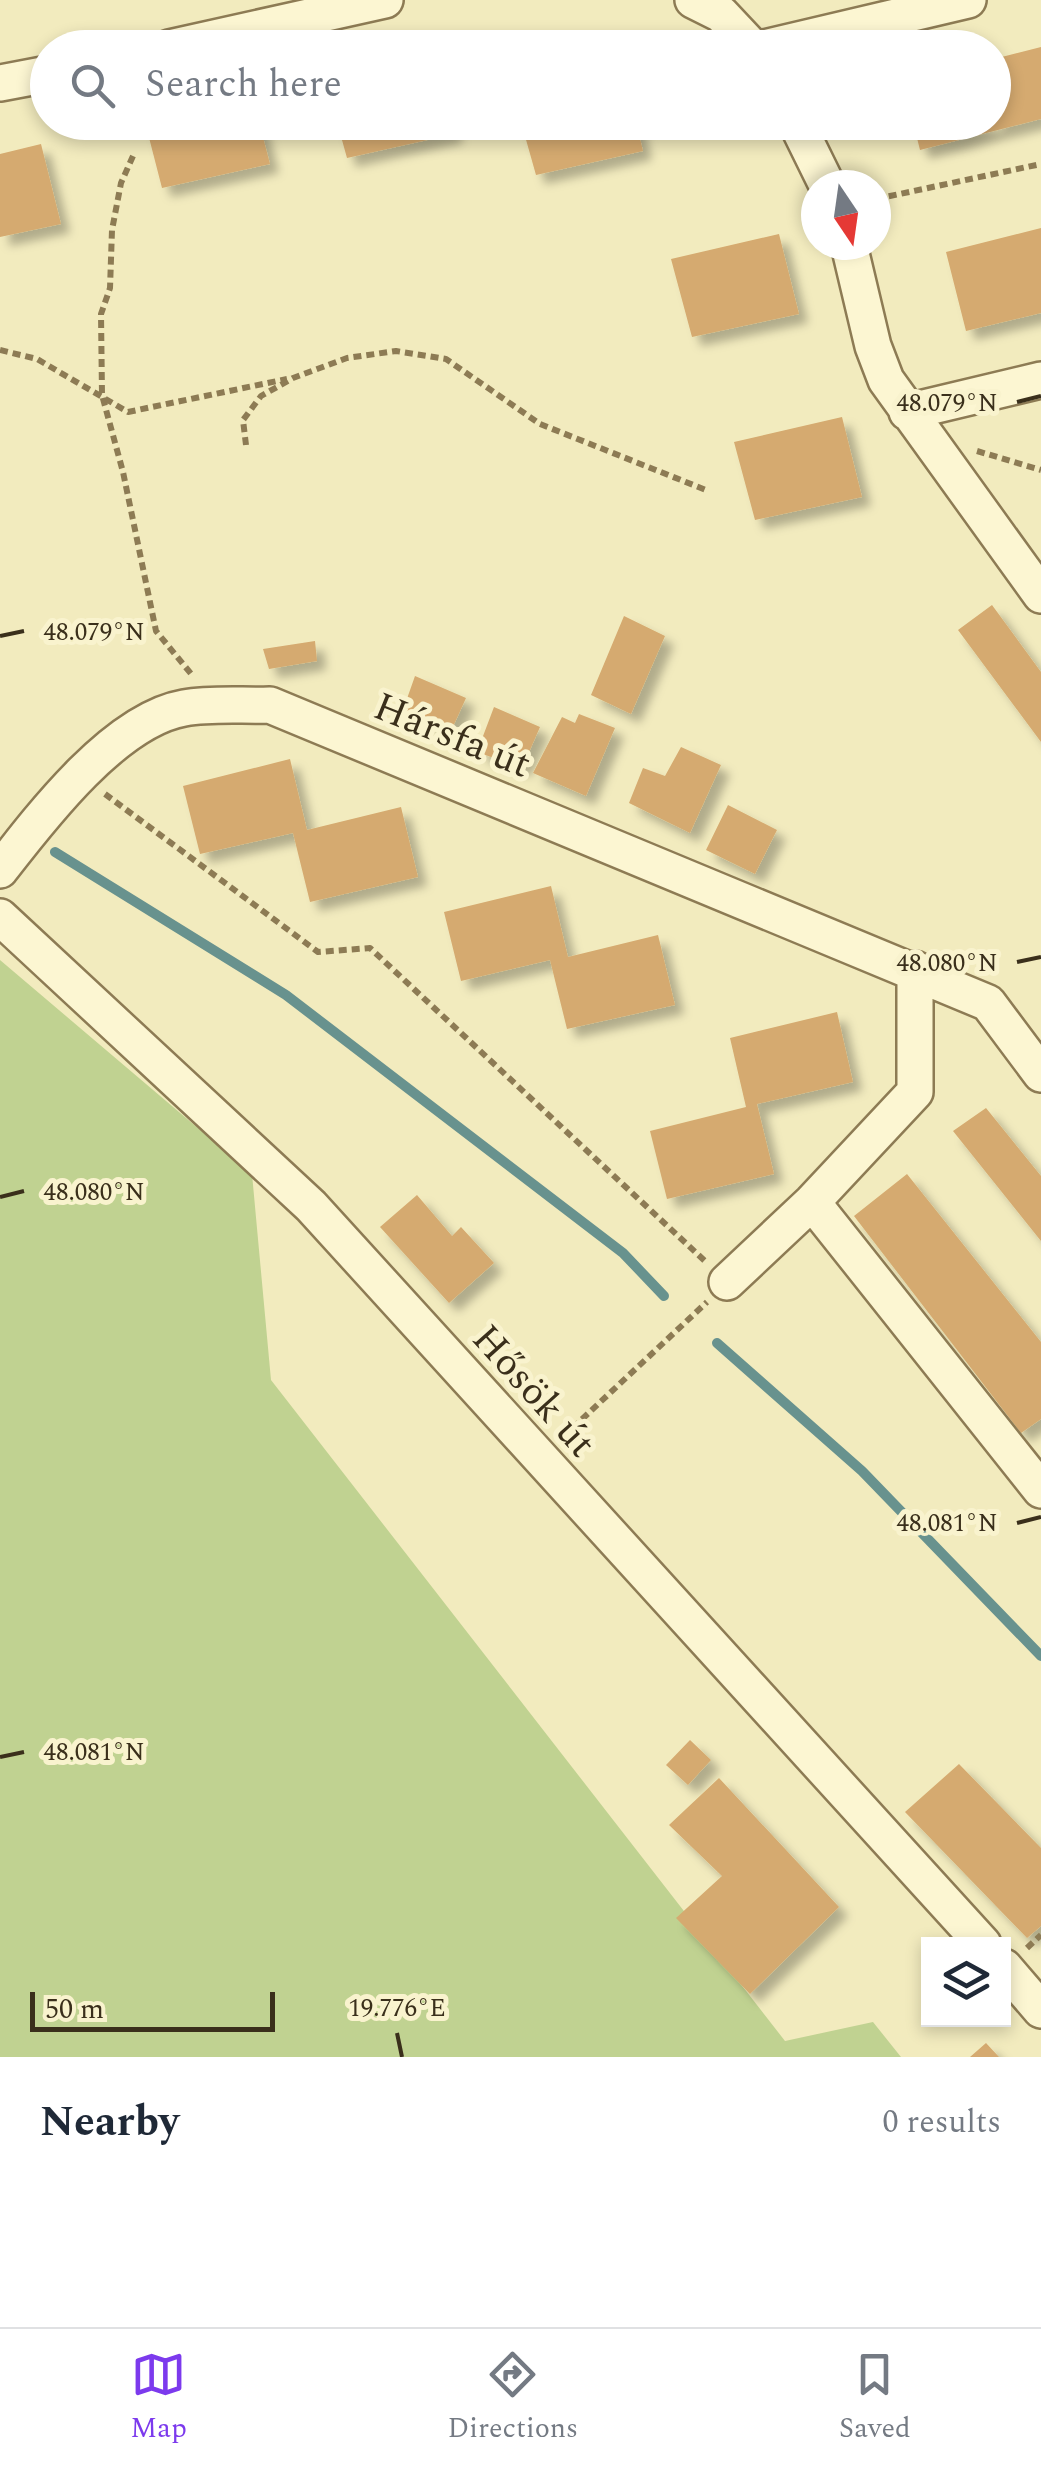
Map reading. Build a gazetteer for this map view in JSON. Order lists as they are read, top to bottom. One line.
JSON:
{"streets":{"street":["Hársfa út","Hősök út"]},"scale_bar":"50 m","north":"bottom","page":{"search":"Search here","scale":"50 m","heading":["Nearby","0 results"],"nav":["Map","Directions","Saved"]},"coordinates":["48.079°N","48.080°N","48.081°N","19.776°E"]}
